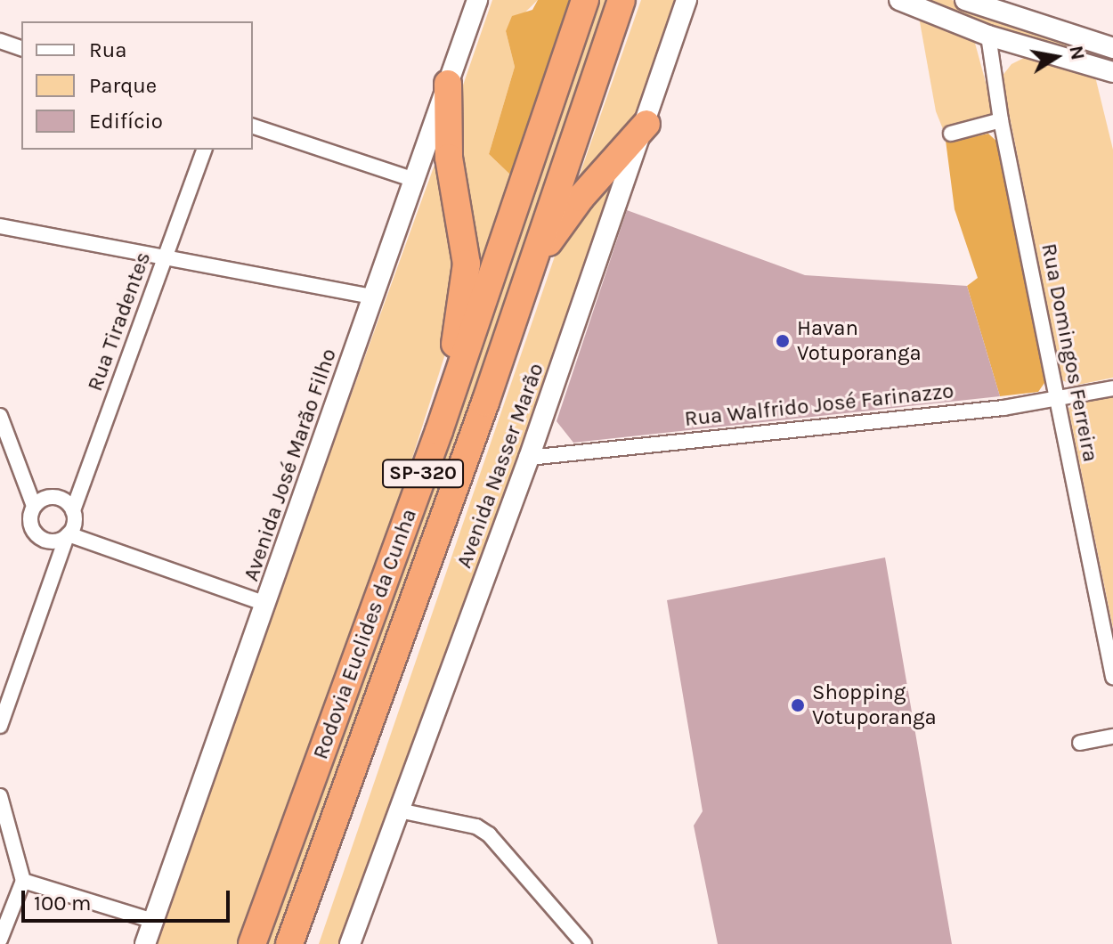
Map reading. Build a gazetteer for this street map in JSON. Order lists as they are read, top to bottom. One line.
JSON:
{"streets":{"highway":["SP-320","Rodovia Euclides da Cunha"],"main road":["Avenida José Marão Filho","Avenida Nasser Marão"],"street":["Rua Tiradentes","Rua Domingos Ferreira","Rua Walfrido José Farinazzo"]},"crossings":[["Rua Domingos Ferreira","Rua Walfrido José Farinazzo"],["Rua Walfrido José Farinazzo","Avenida Nasser Marão"]],"places":["Havan Votuporanga","Shopping Votuporanga"],"legend":["Rua","Parque","Edifício"],"scale_bar":"100 m","north":"right"}
